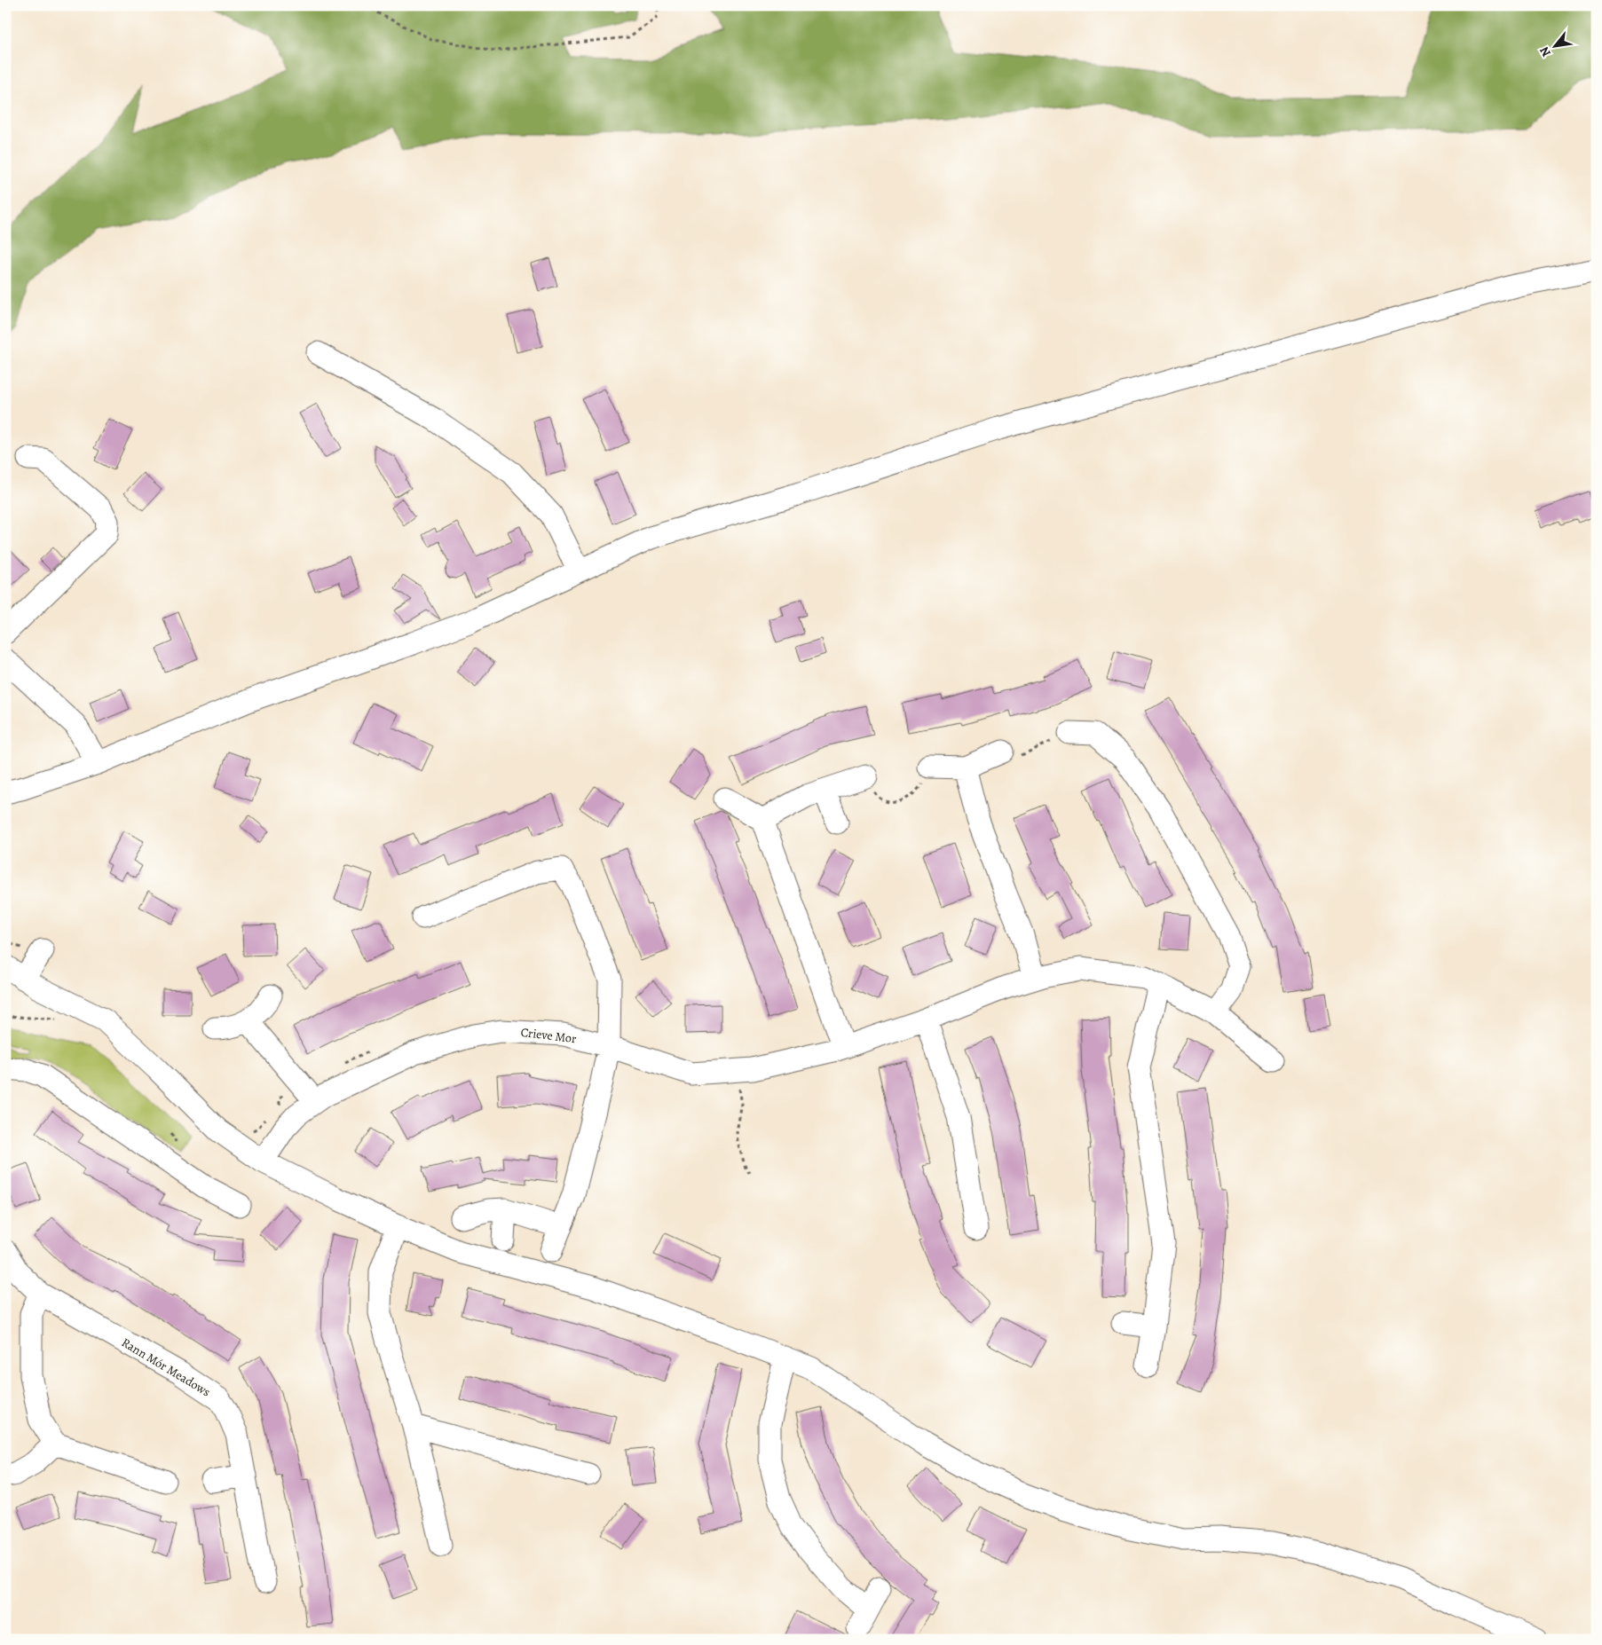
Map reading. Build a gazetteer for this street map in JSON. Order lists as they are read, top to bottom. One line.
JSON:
{"streets":{"street":["Crieve Mor","Rann Mór Meadows"]},"north":"bottom left"}
